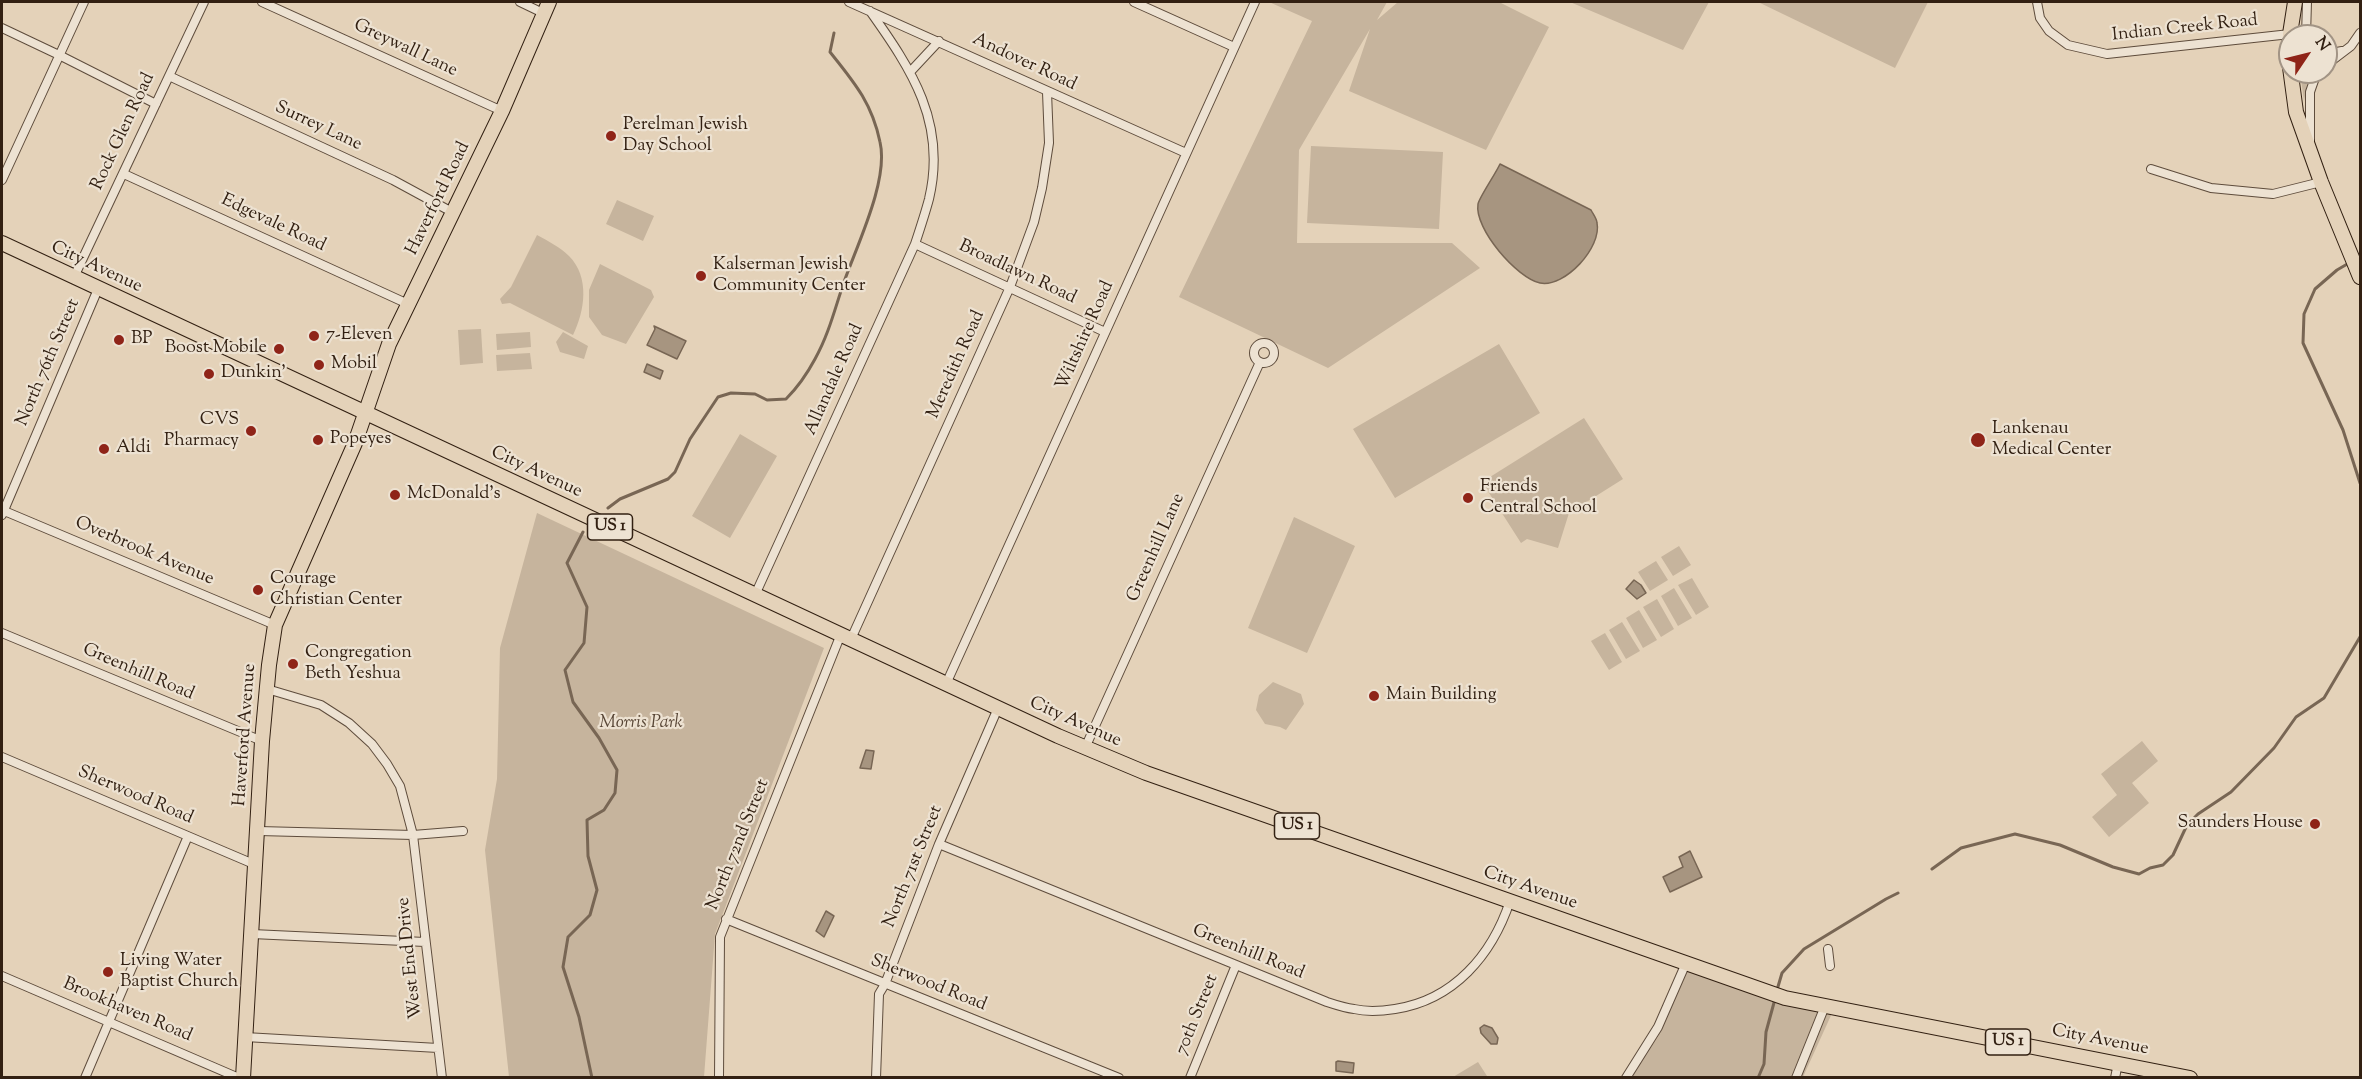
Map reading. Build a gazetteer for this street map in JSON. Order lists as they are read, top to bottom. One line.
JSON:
{"streets":{"main road":["Haverford Road","City Avenue","US 1","Haverford Avenue"],"street":["Indian Creek Road","Greywall Lane","Andover Road","Surrey Lane","Rock Glen Road","Edgevale Road","Broadlawn Road","Wiltshire Road","North 76th Street","Meredith Road","Allandale Road","Greenhill Lane","Overbrook Avenue","Greenhill Road","Sherwood Road","North 72nd Street","North 71st Street","West End Drive","Brookhaven Road","70th Street"]},"crossings":[["Greywall Lane","Haverford Road"],["Andover Road","Wiltshire Road"],["Andover Road","Meredith Road"],["Andover Road","Allandale Road"],["Surrey Lane","Rock Glen Road"],["Surrey Lane","Haverford Road"],["Rock Glen Road","Edgevale Road"],["Rock Glen Road","City Avenue"],["Haverford Road","Edgevale Road"],["Haverford Road","City Avenue"],["Haverford Road","Haverford Avenue"],["City Avenue","Wiltshire Road"],["City Avenue","North 76th Street"],["City Avenue","Meredith Road"],["City Avenue","Allandale Road"],["City Avenue","Greenhill Lane"],["City Avenue","Greenhill Road"],["City Avenue","Haverford Avenue"],["City Avenue","North 72nd Street"],["City Avenue","North 71st Street"],["Broadlawn Road","Wiltshire Road"],["Broadlawn Road","Meredith Road"],["Broadlawn Road","Allandale Road"],["North 76th Street","Overbrook Avenue"],["Meredith Road","North 72nd Street"],["Overbrook Avenue","Haverford Avenue"],["Greenhill Road","Haverford Avenue"],["Greenhill Road","North 71st Street"],["Greenhill Road","70th Street"],["Haverford Avenue","Sherwood Road"],["Haverford Avenue","Brookhaven Road"],["Sherwood Road","North 72nd Street"],["Sherwood Road","North 71st Street"]],"parks":["Morris Park"],"places":["Perelman Jewish Day School","Kalserman Jewish Community Center","7-Eleven","BP","Boost Mobile","Mobil","Dunkin'","CVS Pharmacy","Popeyes","Lankenau Medical Center","Aldi","McDonald's","Friends Central School","Courage Christian Center","Congregation Beth Yeshua","Main Building","Saunders House","Living Water Baptist Church"],"north":"top right"}
